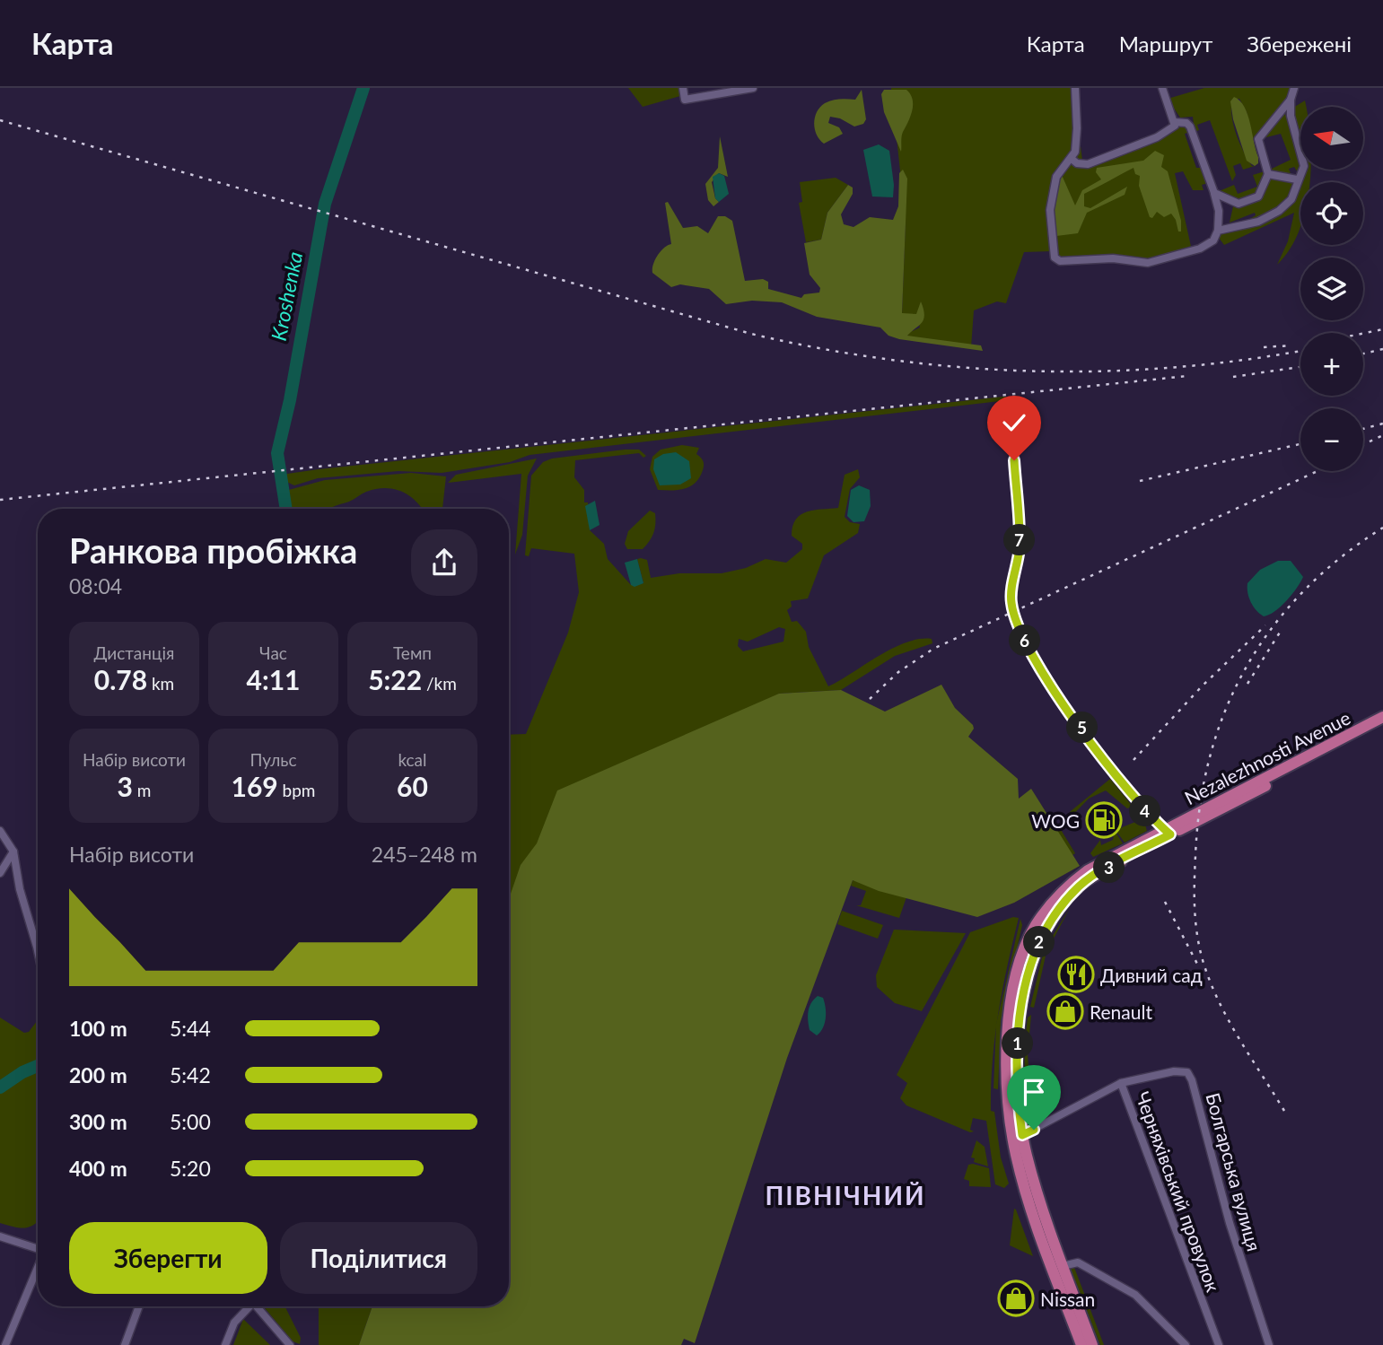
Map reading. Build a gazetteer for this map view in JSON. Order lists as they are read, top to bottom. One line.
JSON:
{"streets":{"main road":["Nezalezhnosti Avenue"],"street":["Болгарська вулиця","Черняхівський провулок"]},"crossings":[["Nezalezhnosti Avenue","Черняхівський провулок"],["Болгарська вулиця","Черняхівський провулок"]],"districts":["ПІВНІЧНИЙ"],"water":["Kroshenka"],"places":{"fuel station":["WOG"],"restaurant":["Дивний сад"],"shop":["Renault","Nissan"]},"north":"left","page":{"header":"Карта","nav":["Карта","Маршрут","Збережені"],"map_buttons":["+","−"],"heading":["Ранкова пробіжка","08:04"],"pins":["7","6","5","4","3","2","1"],"stats":[["Дистанція","0.78 km"],["Час","4:11"],["Темп","5:22 /km"],["Набір висоти","3 m"],["Пульс","169 bpm"],["kcal","60"]],"chart":["Набір висоти","245–248 m"],"list":[{"name":"100 m","note":"5:44"},{"name":"200 m","note":"5:42"},{"name":"300 m","note":"5:00"},{"name":"400 m","note":"5:20"}],"buttons":["Зберегти","Поділитися"]}}
